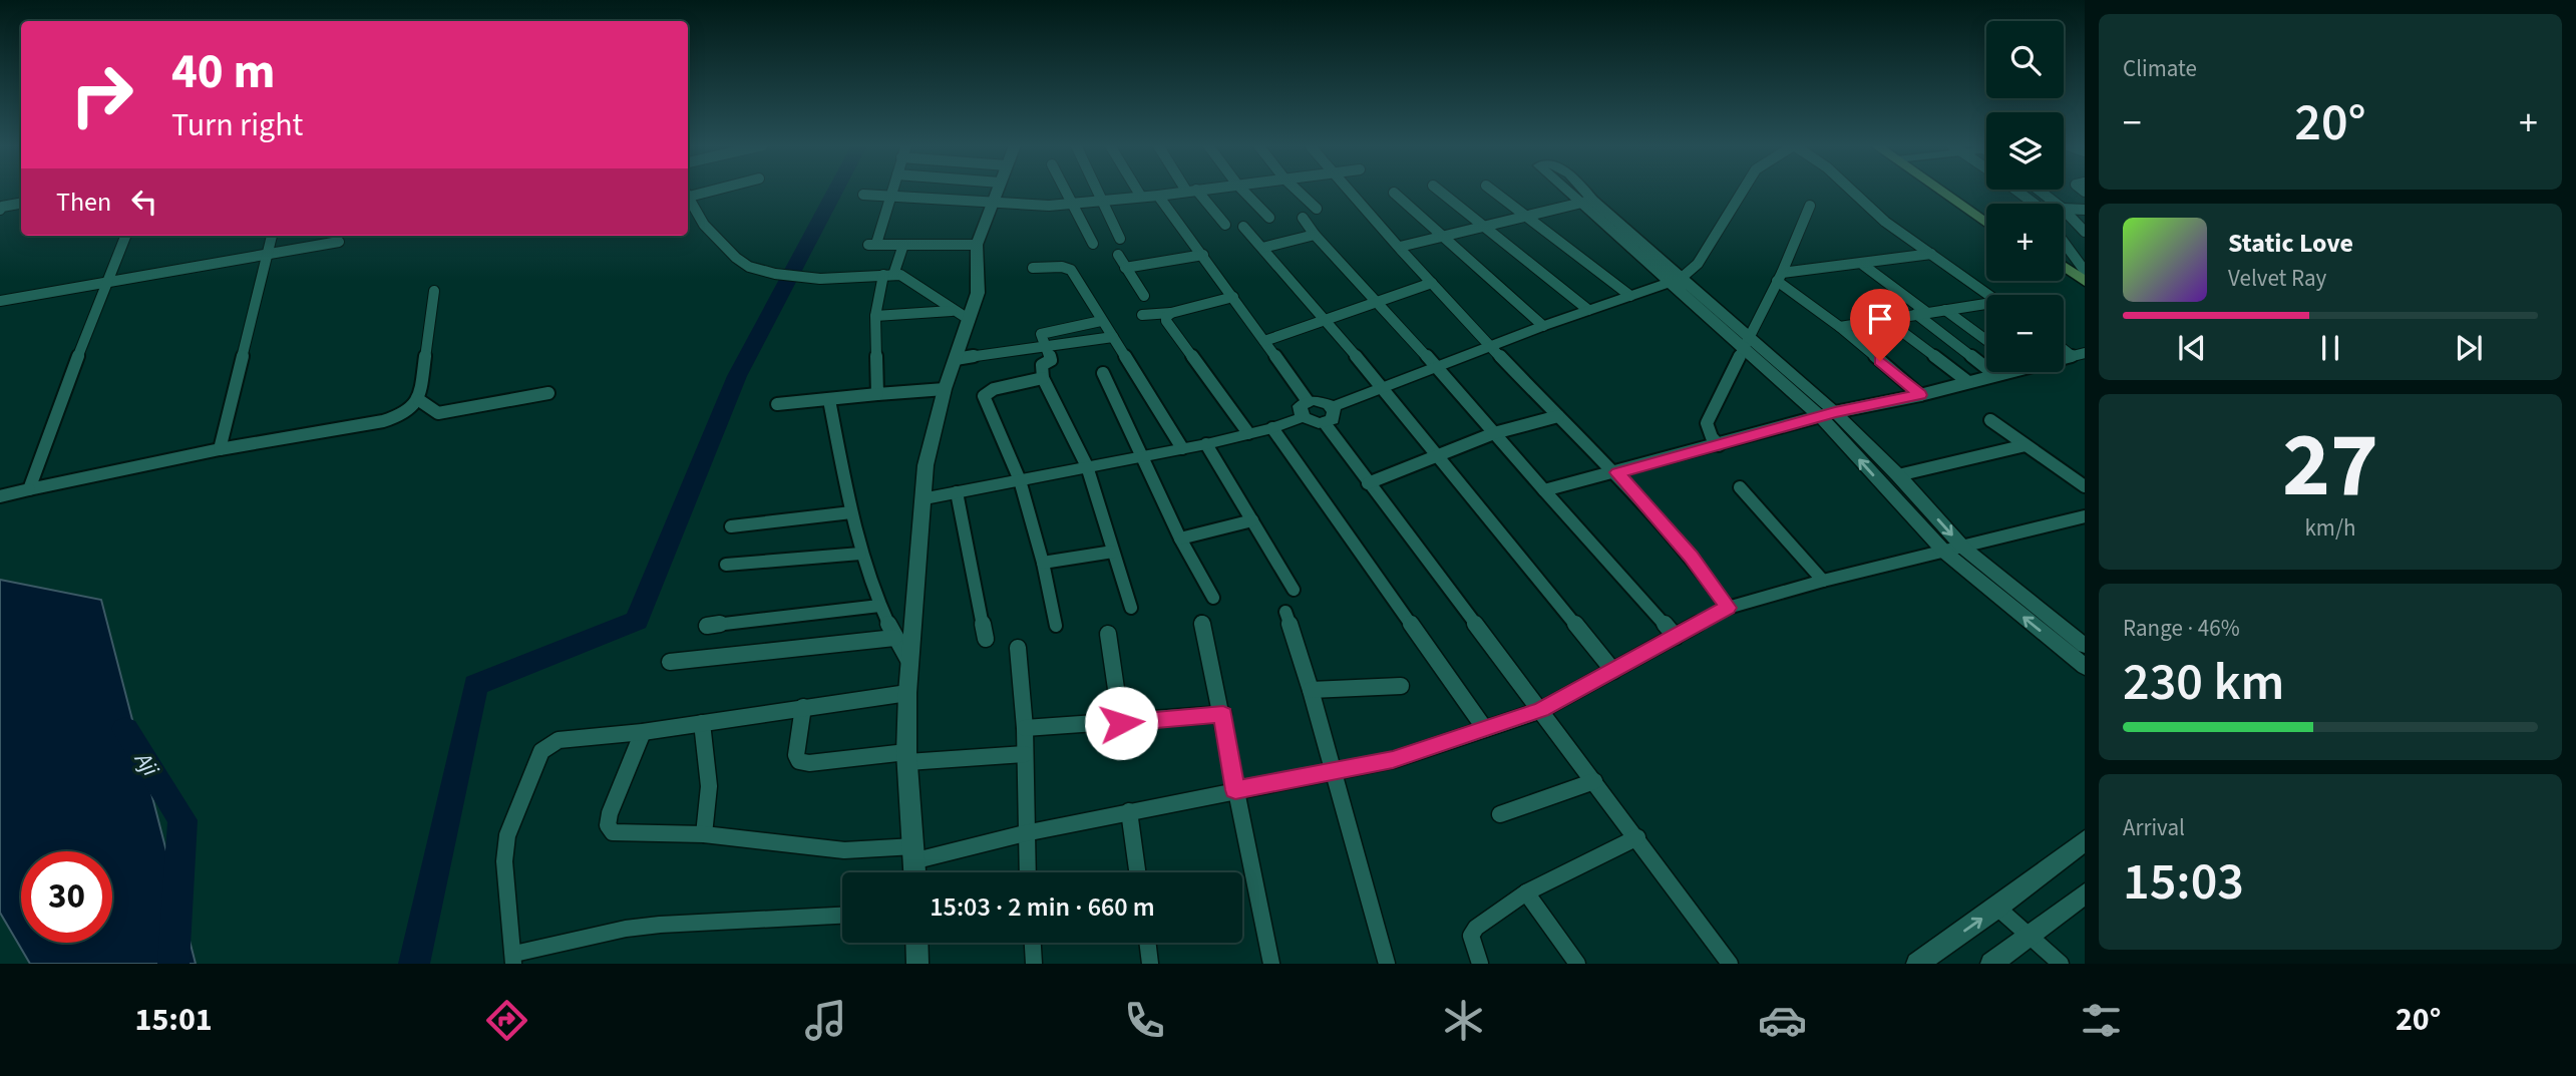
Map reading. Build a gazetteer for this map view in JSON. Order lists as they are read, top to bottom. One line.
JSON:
{"water":["Aji"],"page":{"tile":["Climate",["27","km/h"],["Range · 46%","230 km"],["Arrival","15:03"]],"map_buttons":["+","−"],"turn":["40 m","Turn right"],"heat":["−","20°","+"],"then":"Then","song":["Static Love","Velvet Ray"],"limit":"30","trip":"15:03 · 2 min · 660 m","tabs":["15:01","20°"]}}
